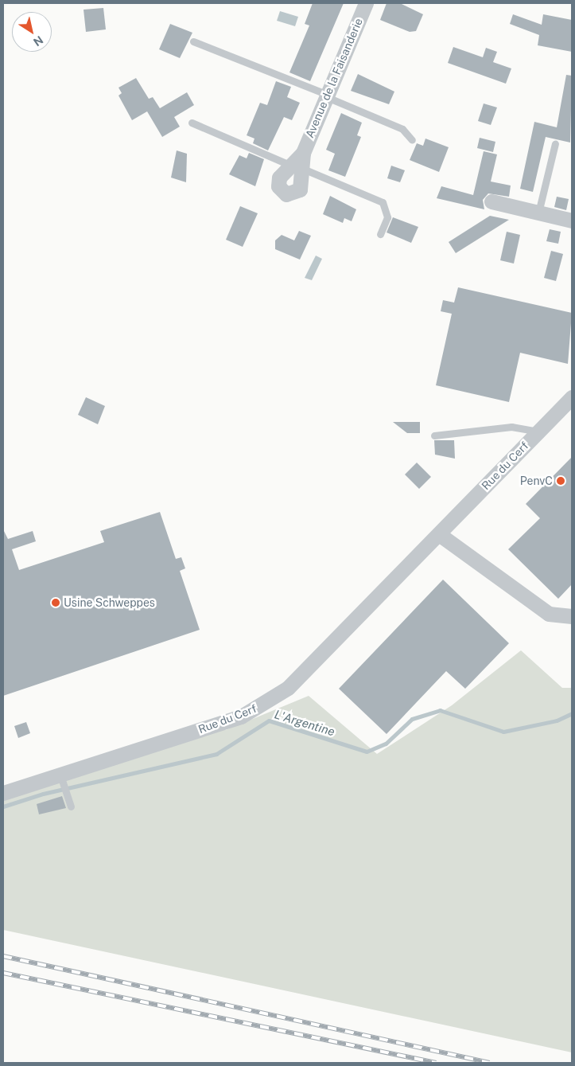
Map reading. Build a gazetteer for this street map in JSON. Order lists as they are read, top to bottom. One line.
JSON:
{"streets":{"street":["Avenue de la Faisanderie","Rue du Cerf"]},"water":["L'Argentine"],"places":["PenvC","Usine Schweppes"],"north":"bottom right"}
